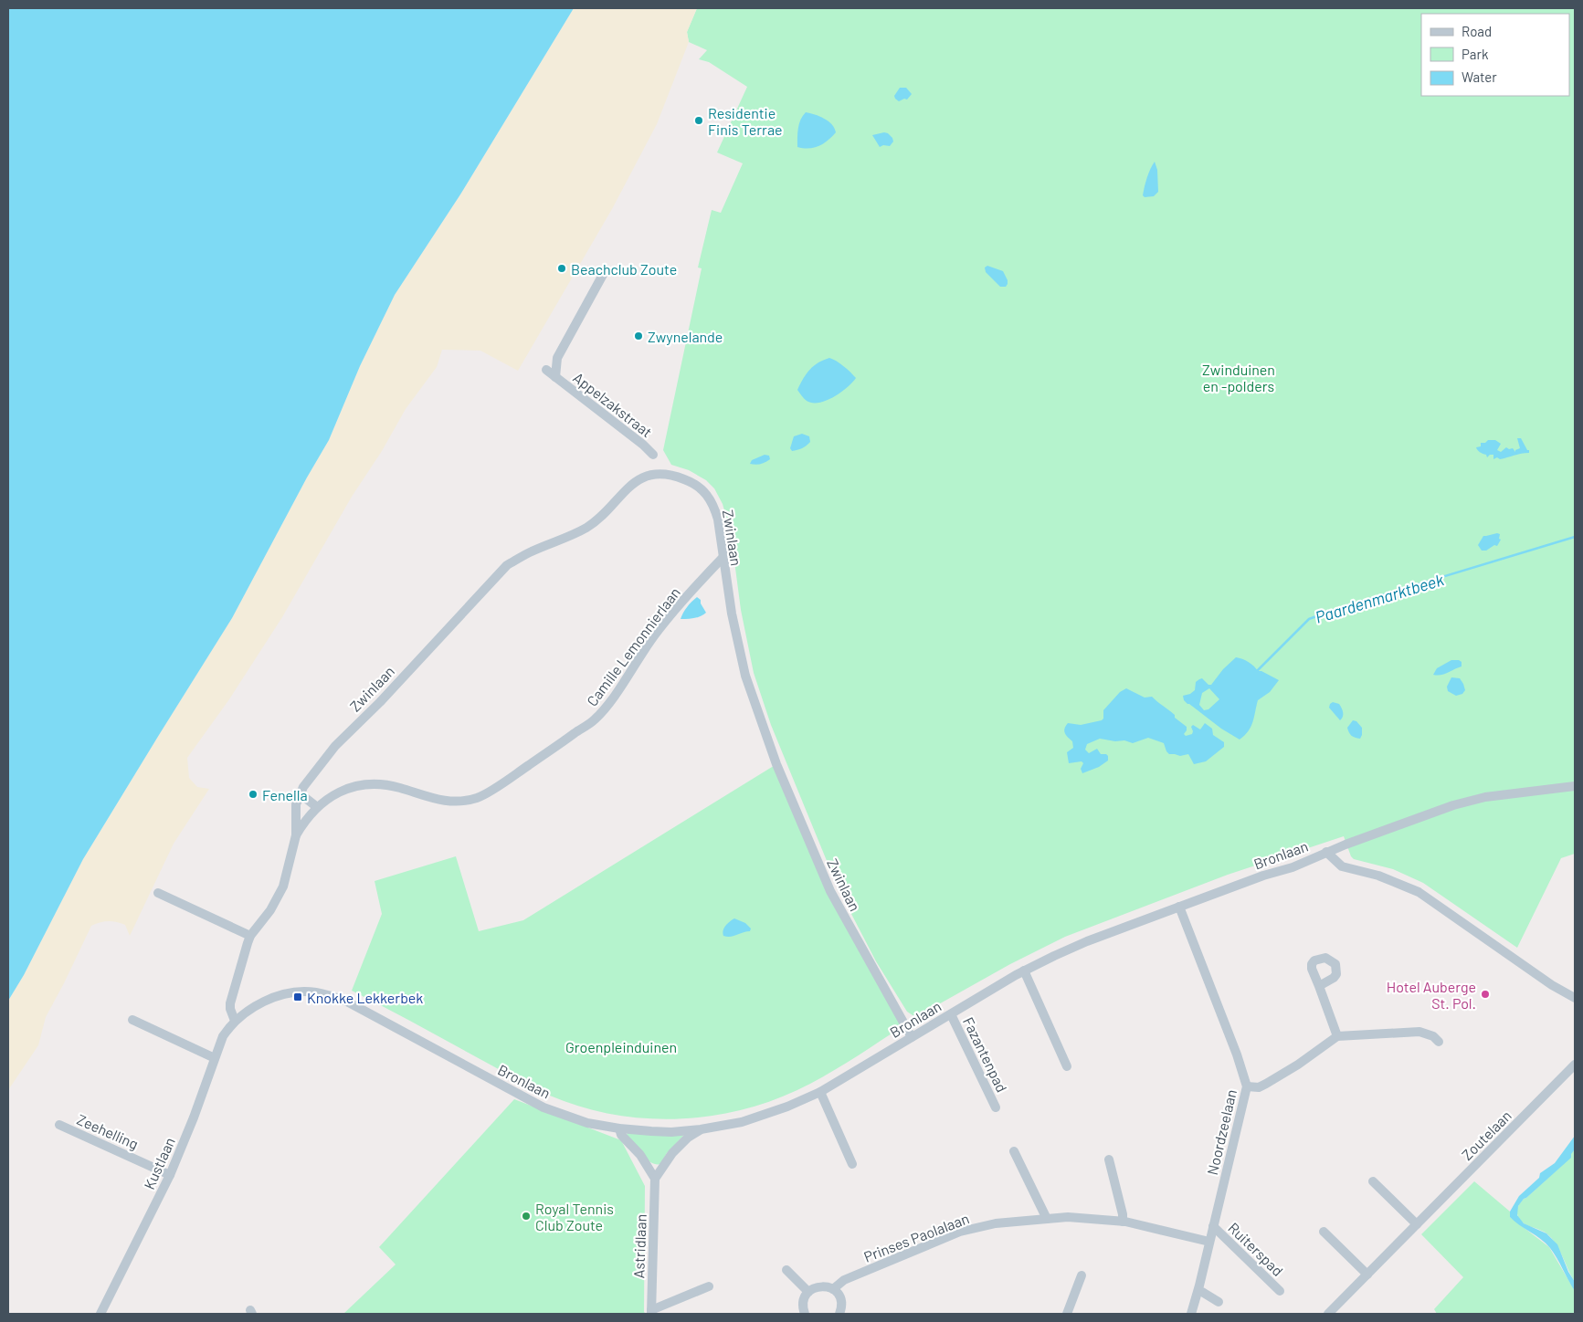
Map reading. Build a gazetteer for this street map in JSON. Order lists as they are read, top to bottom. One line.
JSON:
{"streets":{"street":["Appelzakstraat","Zwinlaan","Camille Lemonnierlaan","Bronlaan","Fazantenpad","Zeehelling","Noordzeelaan","Zoutelaan","Kustlaan","Prinses Paolalaan","Astridlaan","Ruiterspad"]},"crossings":[["Zwinlaan","Camille Lemonnierlaan"],["Zwinlaan","Bronlaan"],["Zwinlaan","Kustlaan"],["Bronlaan","Fazantenpad"],["Bronlaan","Noordzeelaan"],["Bronlaan","Kustlaan"],["Zeehelling","Kustlaan"],["Noordzeelaan","Prinses Paolalaan"],["Noordzeelaan","Ruiterspad"]],"water":["Paardenmarktbeek"],"parks":["Zwinduinen en -polders","Groenpleinduinen"],"places":{"other":["Residentie Finis Terrae","Beachclub Zoute","Zwynelande","Fenella","Hotel Auberge St. Pol.","Royal Tennis Club Zoute"],"transit":["Knokke Lekkerbek"]},"legend":["Road","Park","Water"]}
